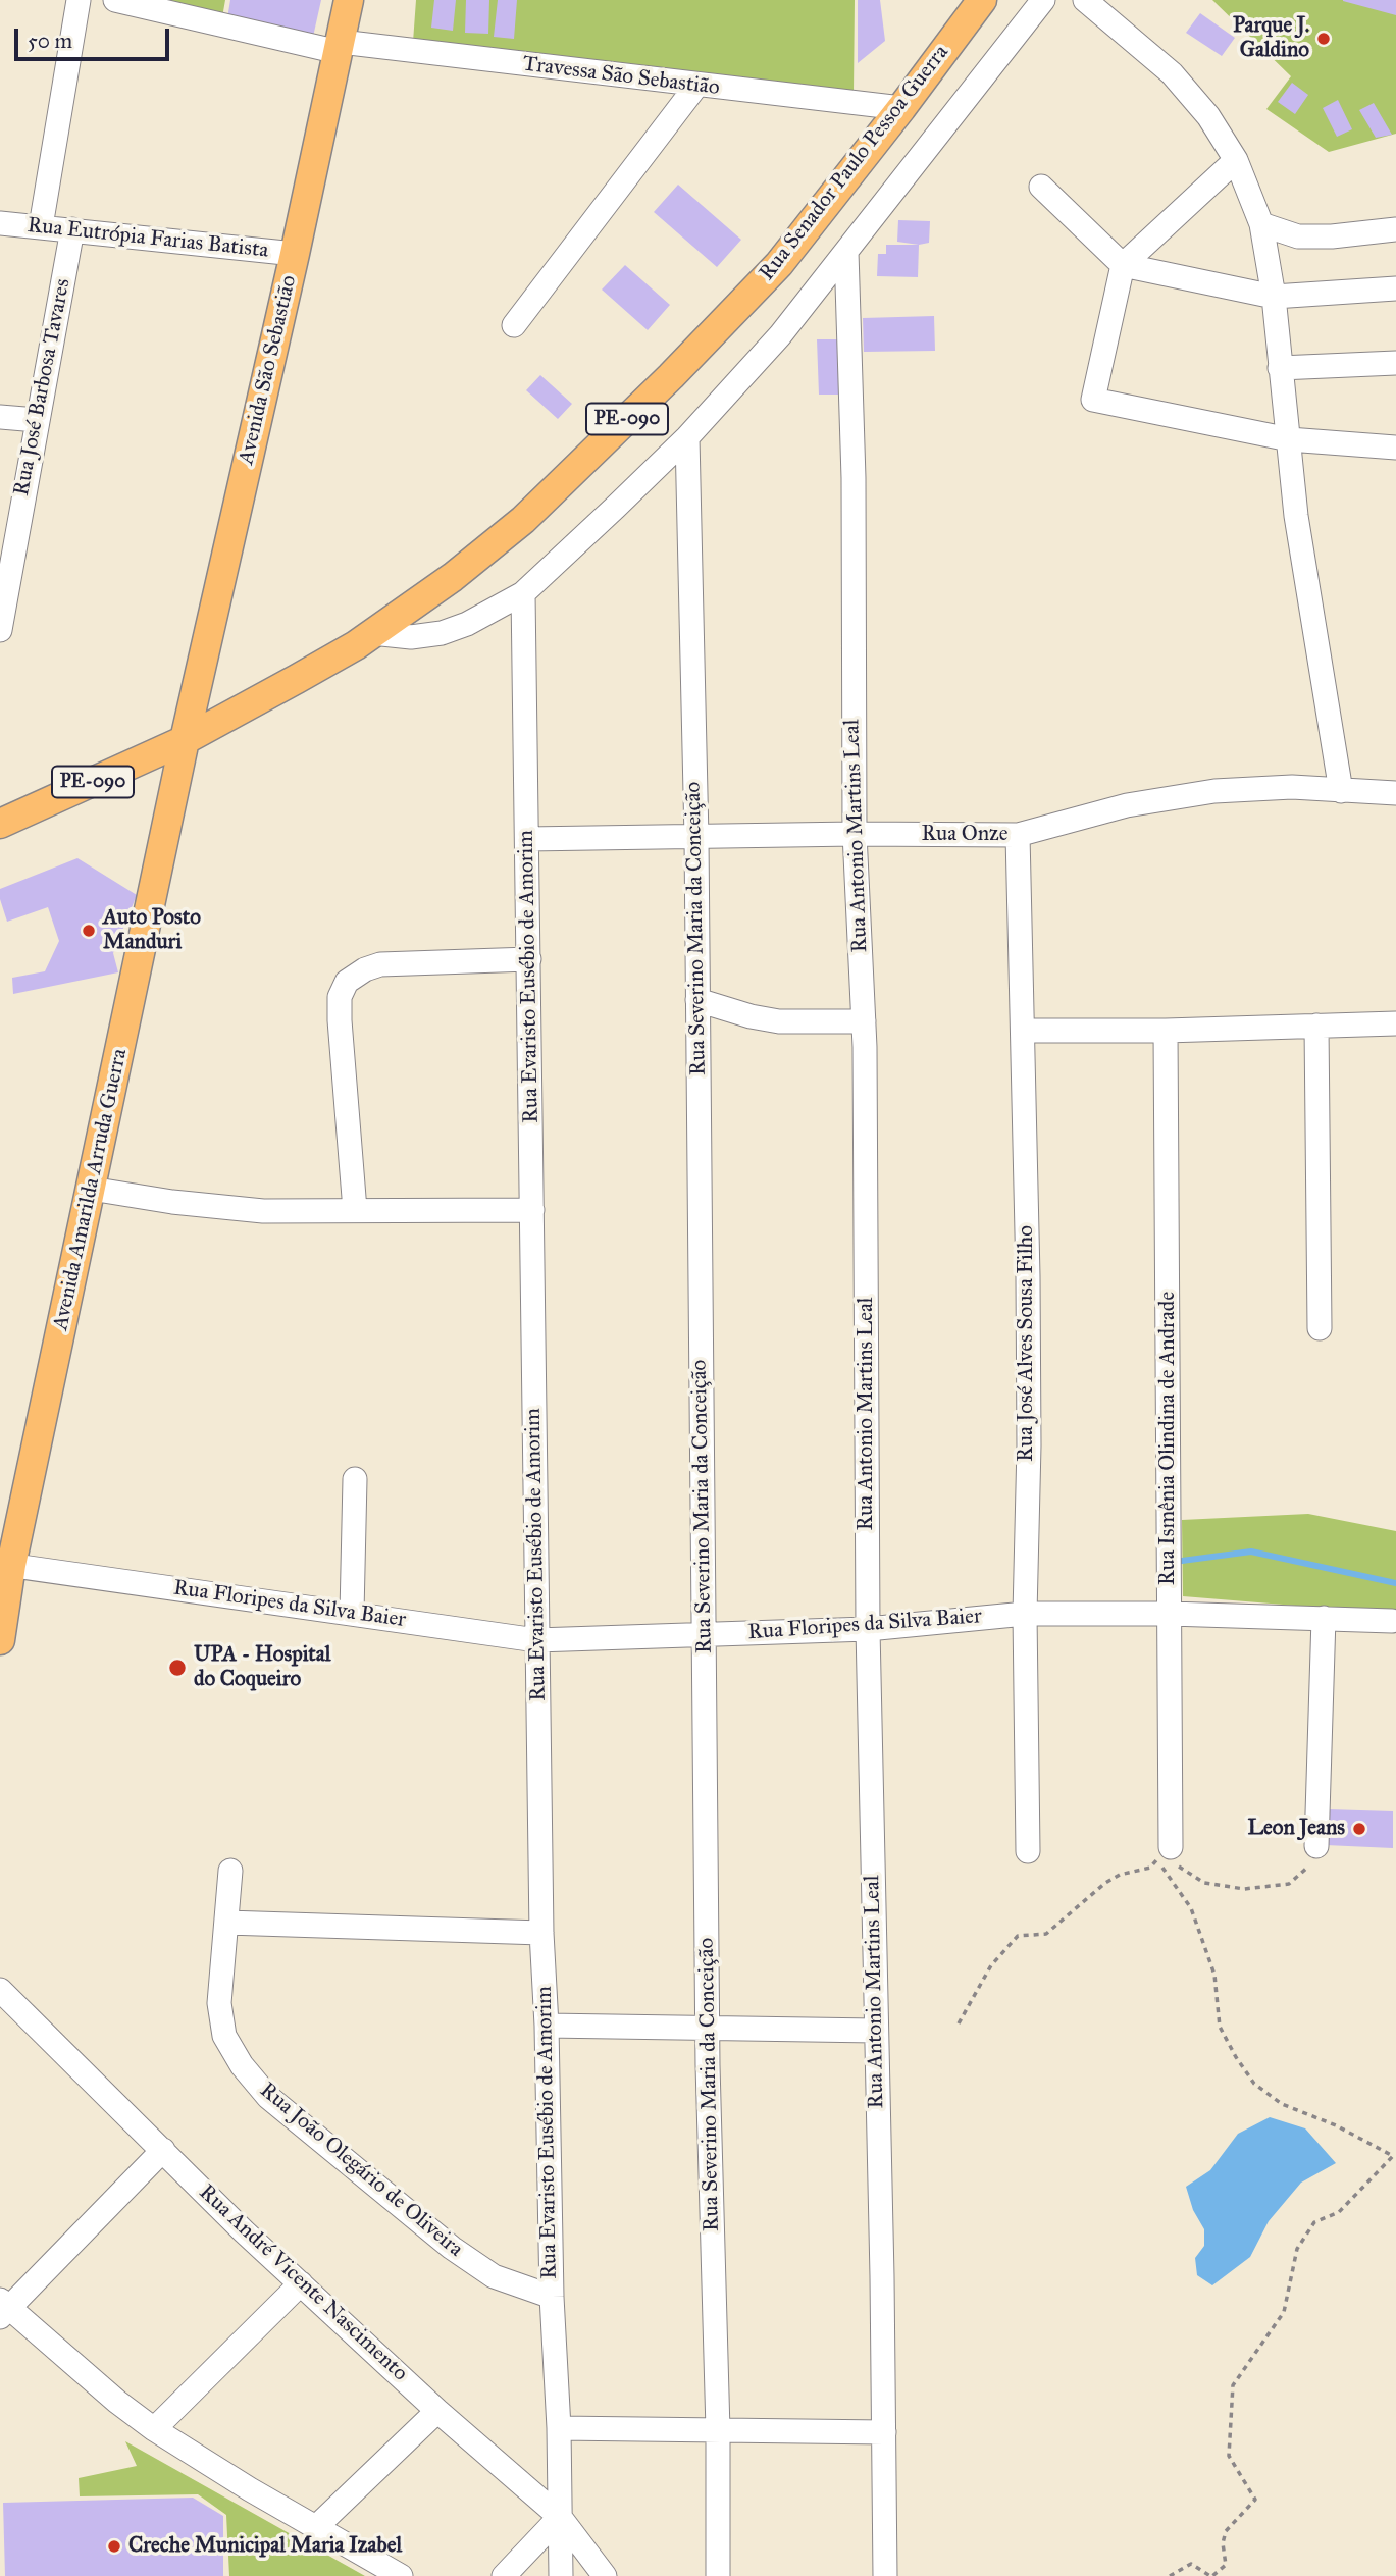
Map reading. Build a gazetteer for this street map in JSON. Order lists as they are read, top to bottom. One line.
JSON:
{"streets":{"main road":["Rua Senador Paulo Pessoa Guerra","Avenida São Sebastião","PE-090","Avenida Amarilda Arruda Guerra"],"street":["Travessa São Sebastião","Rua Eutrópia Farias Batista","Rua José Barbosa Tavares","Rua Onze","Rua Antonio Martins Leal","Rua Severino Maria da Conceição","Rua Evaristo Eusébio de Amorim","Rua José Alves Sousa Filho","Rua Ismênia Olindina de Andrade","Rua Floripes da Silva Baier","Rua João Olegário de Oliveira","Rua André Vicente Nascimento"]},"crossings":[["Travessa São Sebastião","Rua Senador Paulo Pessoa Guerra"],["Travessa São Sebastião","Avenida São Sebastião"],["Rua Senador Paulo Pessoa Guerra","Avenida São Sebastião"],["Rua Senador Paulo Pessoa Guerra","PE-090"],["Rua Senador Paulo Pessoa Guerra","Avenida Amarilda Arruda Guerra"],["Rua Eutrópia Farias Batista","Avenida São Sebastião"],["Rua Eutrópia Farias Batista","Rua José Barbosa Tavares"],["Avenida São Sebastião","PE-090"],["Avenida São Sebastião","Avenida Amarilda Arruda Guerra"],["PE-090","Avenida Amarilda Arruda Guerra"],["Rua Onze","Rua Antonio Martins Leal"],["Rua Onze","Rua Severino Maria da Conceição"],["Rua Onze","Rua Evaristo Eusébio de Amorim"],["Rua Onze","Rua José Alves Sousa Filho"],["Rua Antonio Martins Leal","Rua Floripes da Silva Baier"],["Rua Severino Maria da Conceição","Rua Floripes da Silva Baier"],["Rua Evaristo Eusébio de Amorim","Rua Floripes da Silva Baier"],["Rua Evaristo Eusébio de Amorim","Rua João Olegário de Oliveira"],["Rua Evaristo Eusébio de Amorim","Rua André Vicente Nascimento"],["Avenida Amarilda Arruda Guerra","Rua Floripes da Silva Baier"],["Rua José Alves Sousa Filho","Rua Floripes da Silva Baier"],["Rua Ismênia Olindina de Andrade","Rua Floripes da Silva Baier"]],"places":["Parque J. Galdino","Auto Posto Manduri","UPA - Hospital do Coqueiro","Leon Jeans","Creche Municipal Maria Izabel"],"scale_bar":"50 m"}
